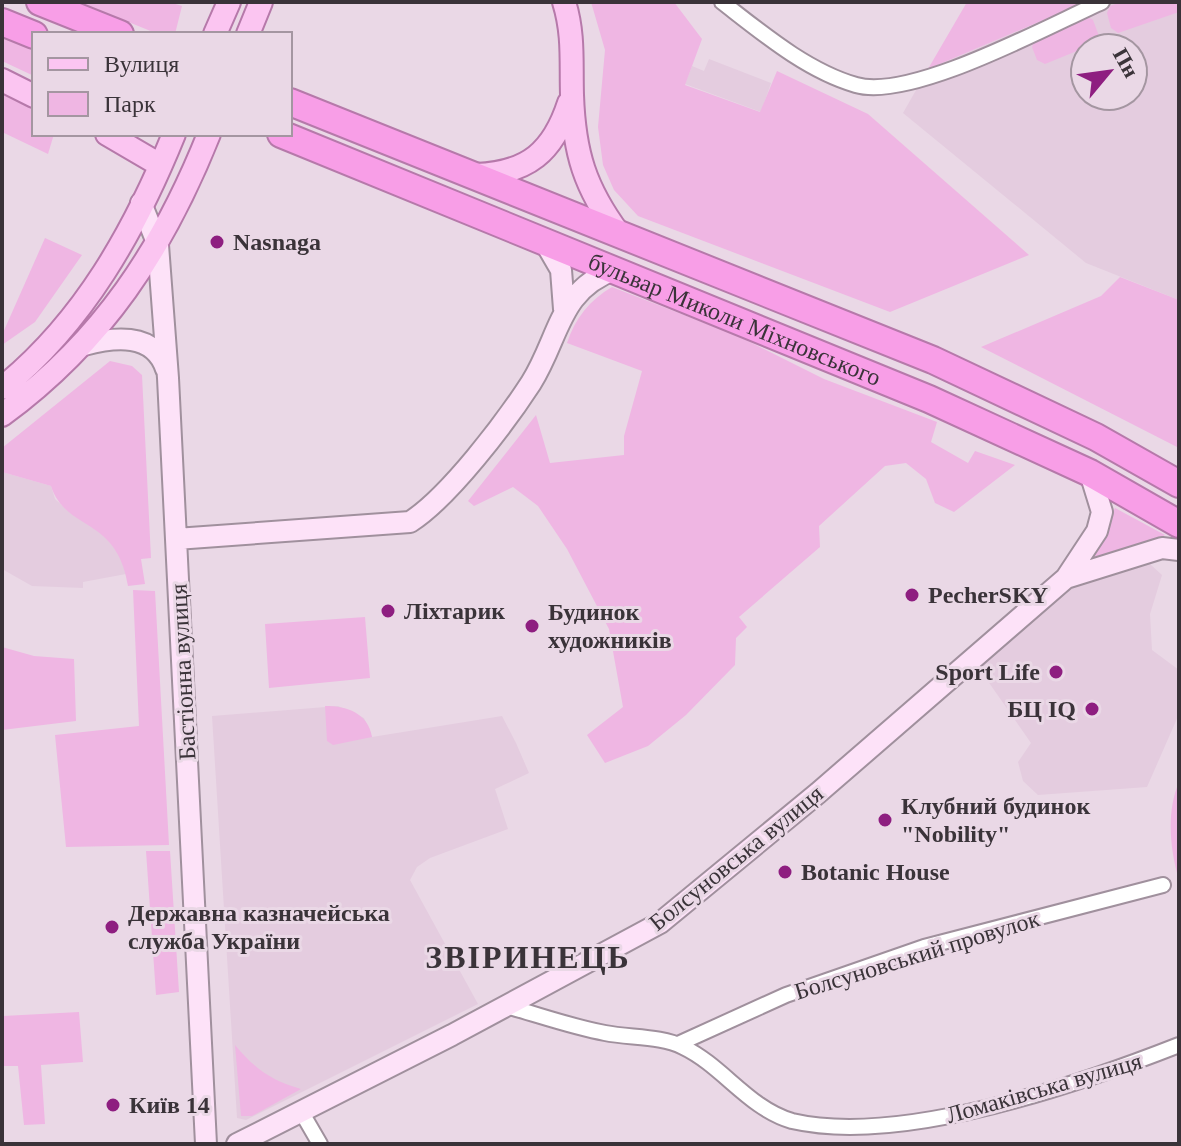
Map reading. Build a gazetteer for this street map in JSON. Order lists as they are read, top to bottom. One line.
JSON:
{"streets":{"highway":["бульвар Миколи Міхновського"],"street":["Бастіонна вулиця","Болсуновська вулиця","Болсуновський провулок","Ломаківська вулиця"]},"crossings":[["бульвар Миколи Міхновського","Болсуновська вулиця"],["Болсуновська вулиця","Ломаківська вулиця"],["Болсуновський провулок","Ломаківська вулиця"]],"districts":["ЗВІРИНЕЦЬ"],"places":["Nasnaga","PecherSKY","Ліхтарик","Будинок художників","Sport Life","БЦ IQ","Клубний будинок \"Nobility\"","Botanic House","Державна казначейська служба України","Київ 14"],"legend":["Вулиця","Парк"],"north":"top right"}
